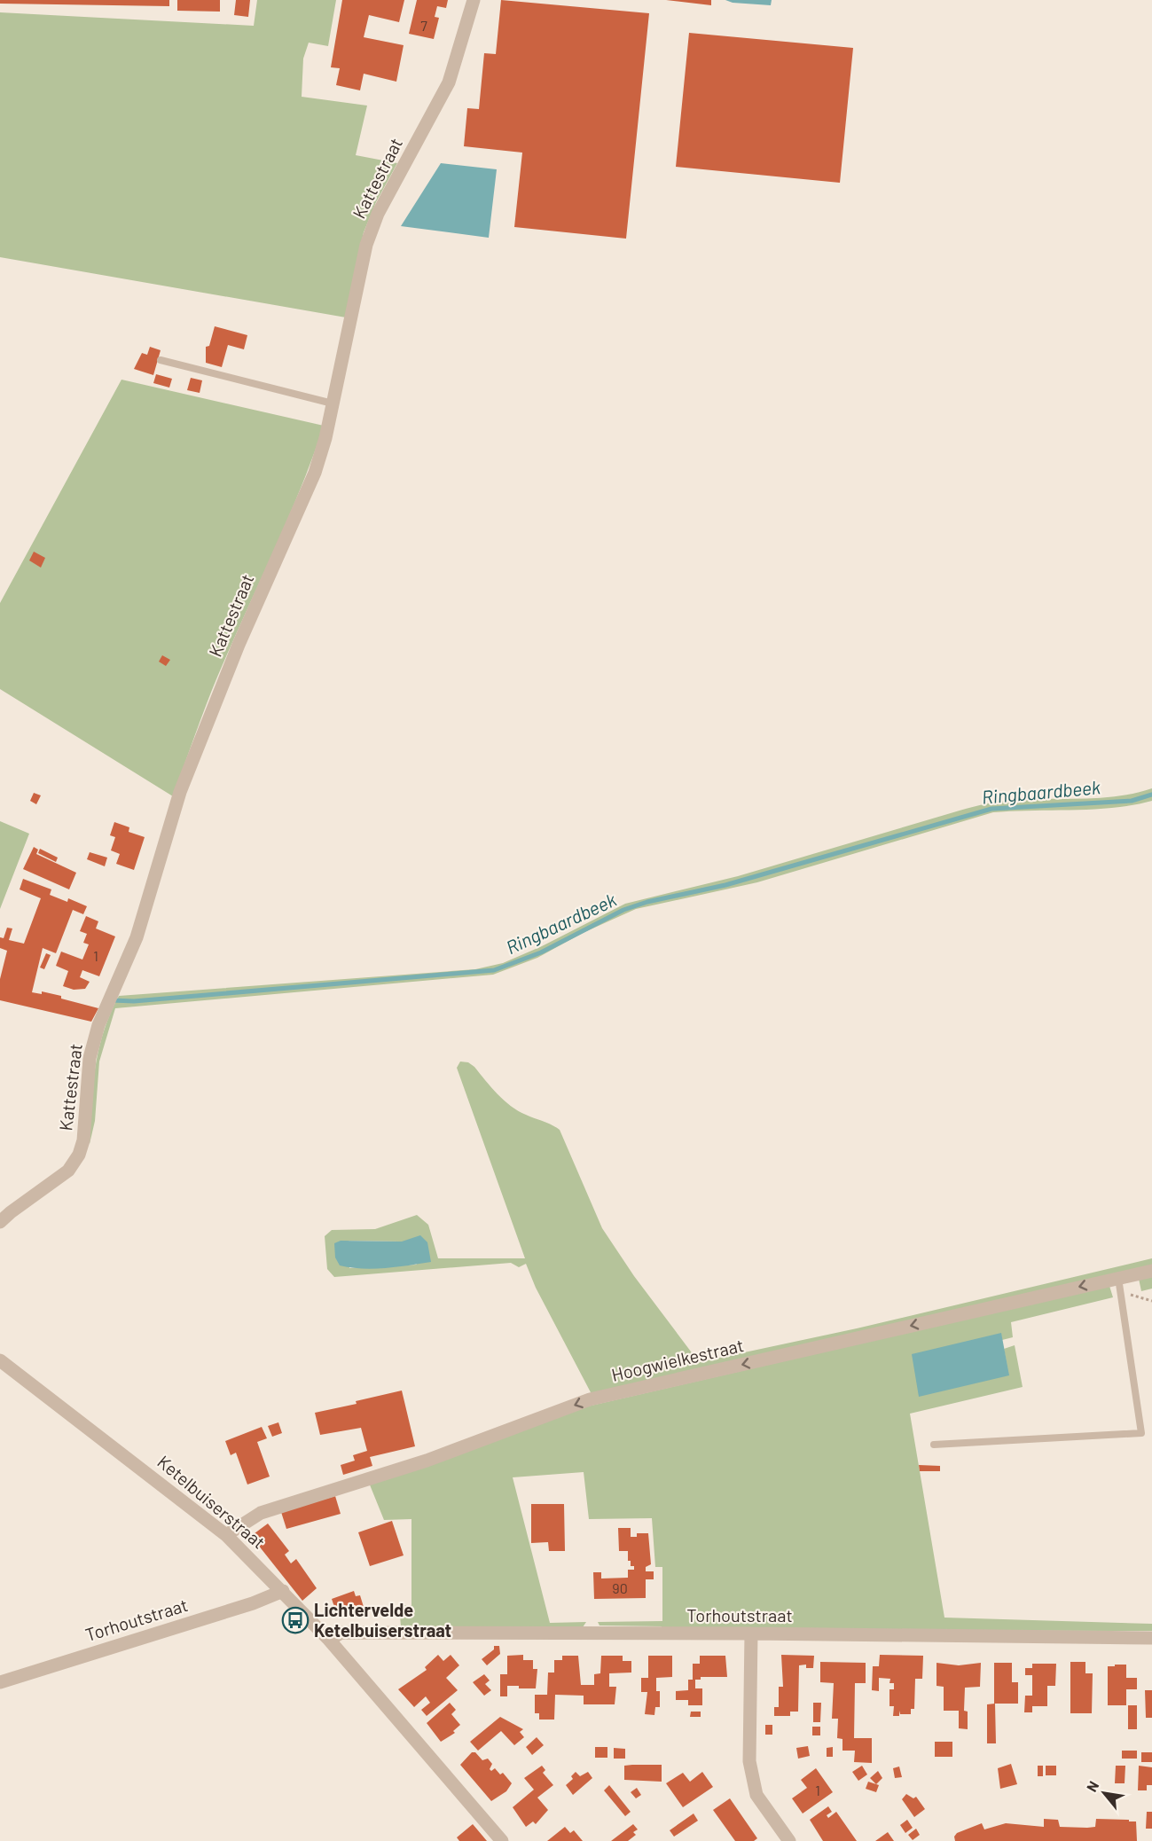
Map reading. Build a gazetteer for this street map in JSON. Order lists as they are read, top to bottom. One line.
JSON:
{"streets":{"street":["Kattestraat","Hoogwielkestraat","Ketelbuiserstraat","Torhoutstraat"]},"crossings":[["Hoogwielkestraat","Ketelbuiserstraat"],["Ketelbuiserstraat","Torhoutstraat"]],"one_way":["Hoogwielkestraat"],"water":["Ringbaardbeek"],"places":{"bus stop":["Lichtervelde Ketelbuiserstraat"]},"house_numbers":["7","1","90","1"],"north":"top left"}
